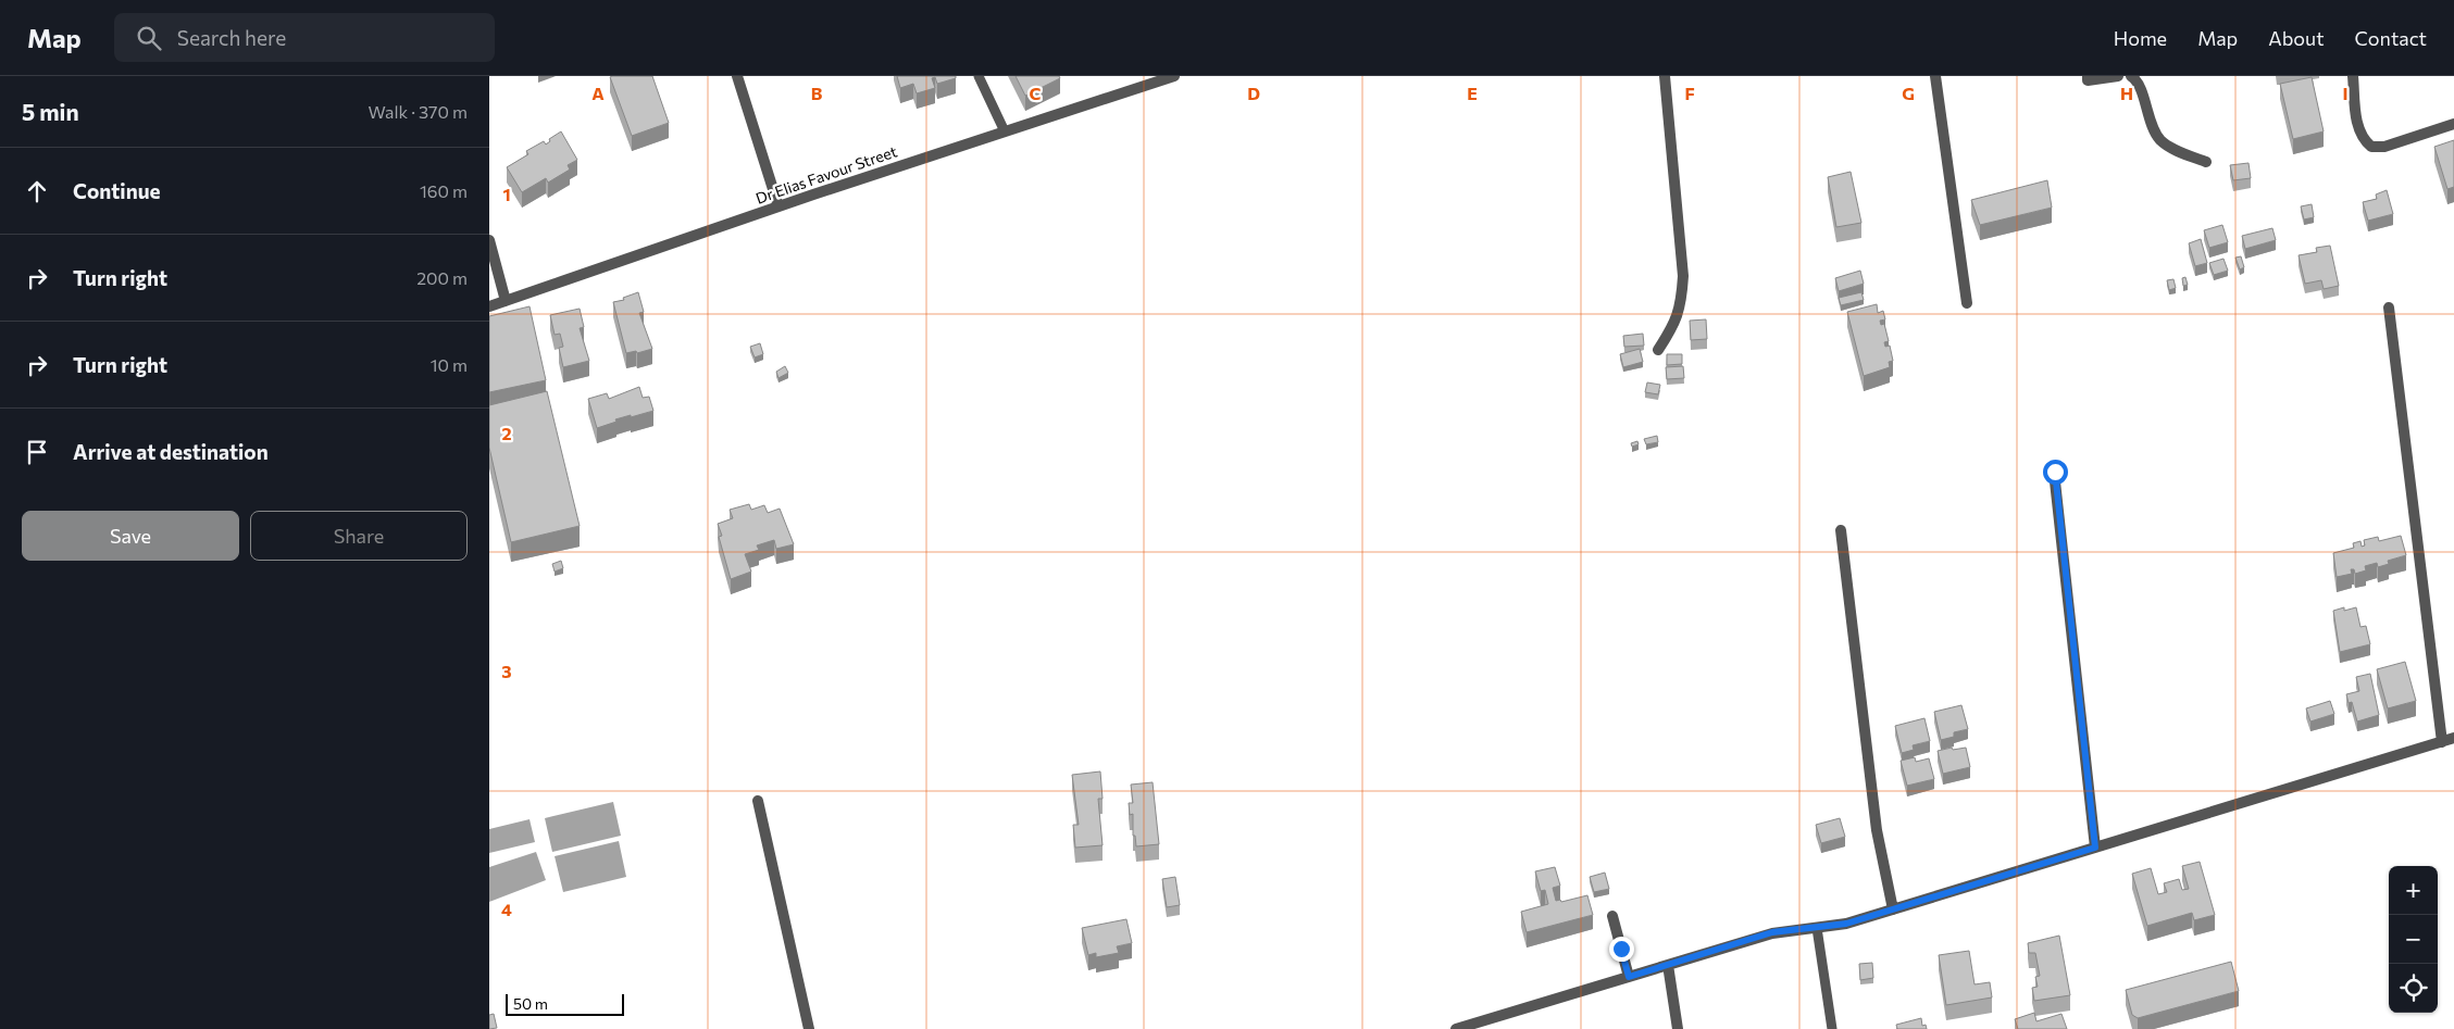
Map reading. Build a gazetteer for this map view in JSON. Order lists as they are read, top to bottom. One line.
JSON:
{"streets":{"street":["Dr Elias Favour Street"]},"scale_bar":"50 m","page":{"header":"Map","search":"Search here","nav":["Home","Map","About","Contact"],"heading":["5 min","Walk · 370 m"],"list":[["Continue","160 m"],["Turn right","200 m"],["Turn right","10 m"],"Arrive at destination"],"buttons":["Save","Share"],"map_buttons":["+","−"],"scale":"50 m"},"grid":{"columns":["A","B","C","D","E","F","G","H","I"],"rows":["1","2","3","4"]}}
